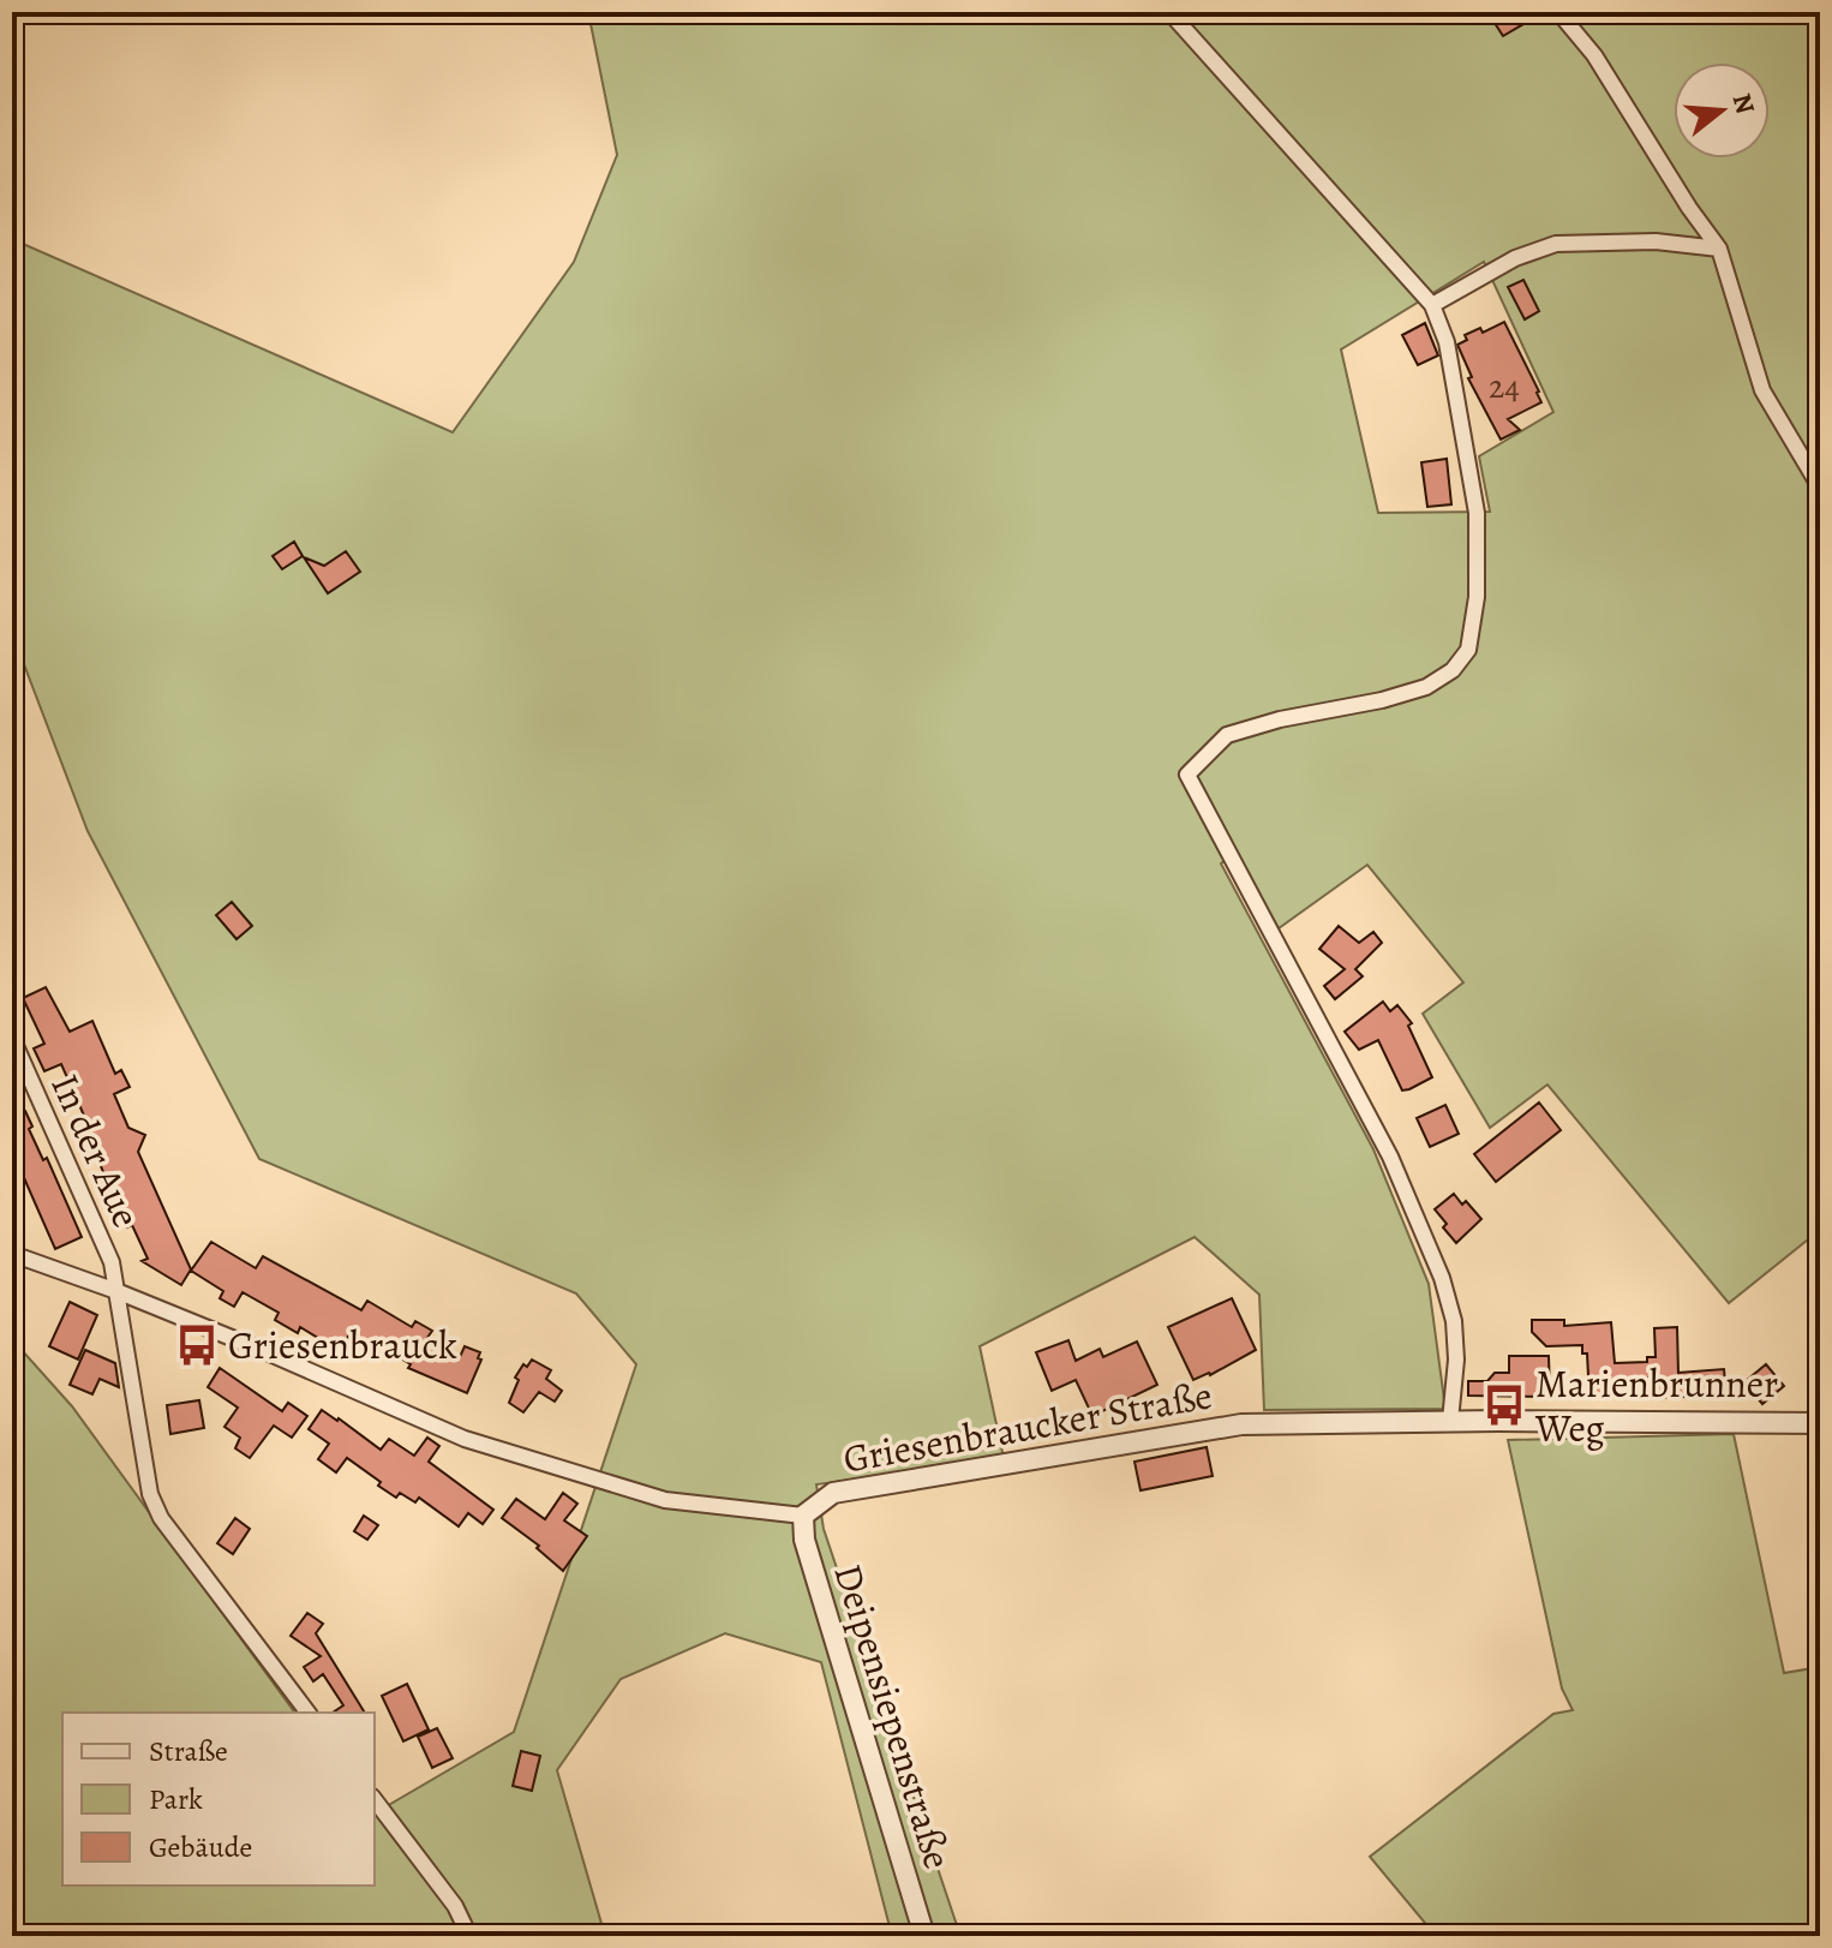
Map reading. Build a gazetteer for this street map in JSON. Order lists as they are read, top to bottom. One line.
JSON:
{"streets":{"street":["In der Aue","Griesenbraucker Straße","Deipensiepenstraße"]},"crossings":[["In der Aue","Griesenbraucker Straße"],["Griesenbraucker Straße","Deipensiepenstraße"]],"places":{"bus stop":["Griesenbrauck","Marienbrunner Weg"]},"house_numbers":["24"],"legend":["Straße","Park","Gebäude"],"north":"right"}
